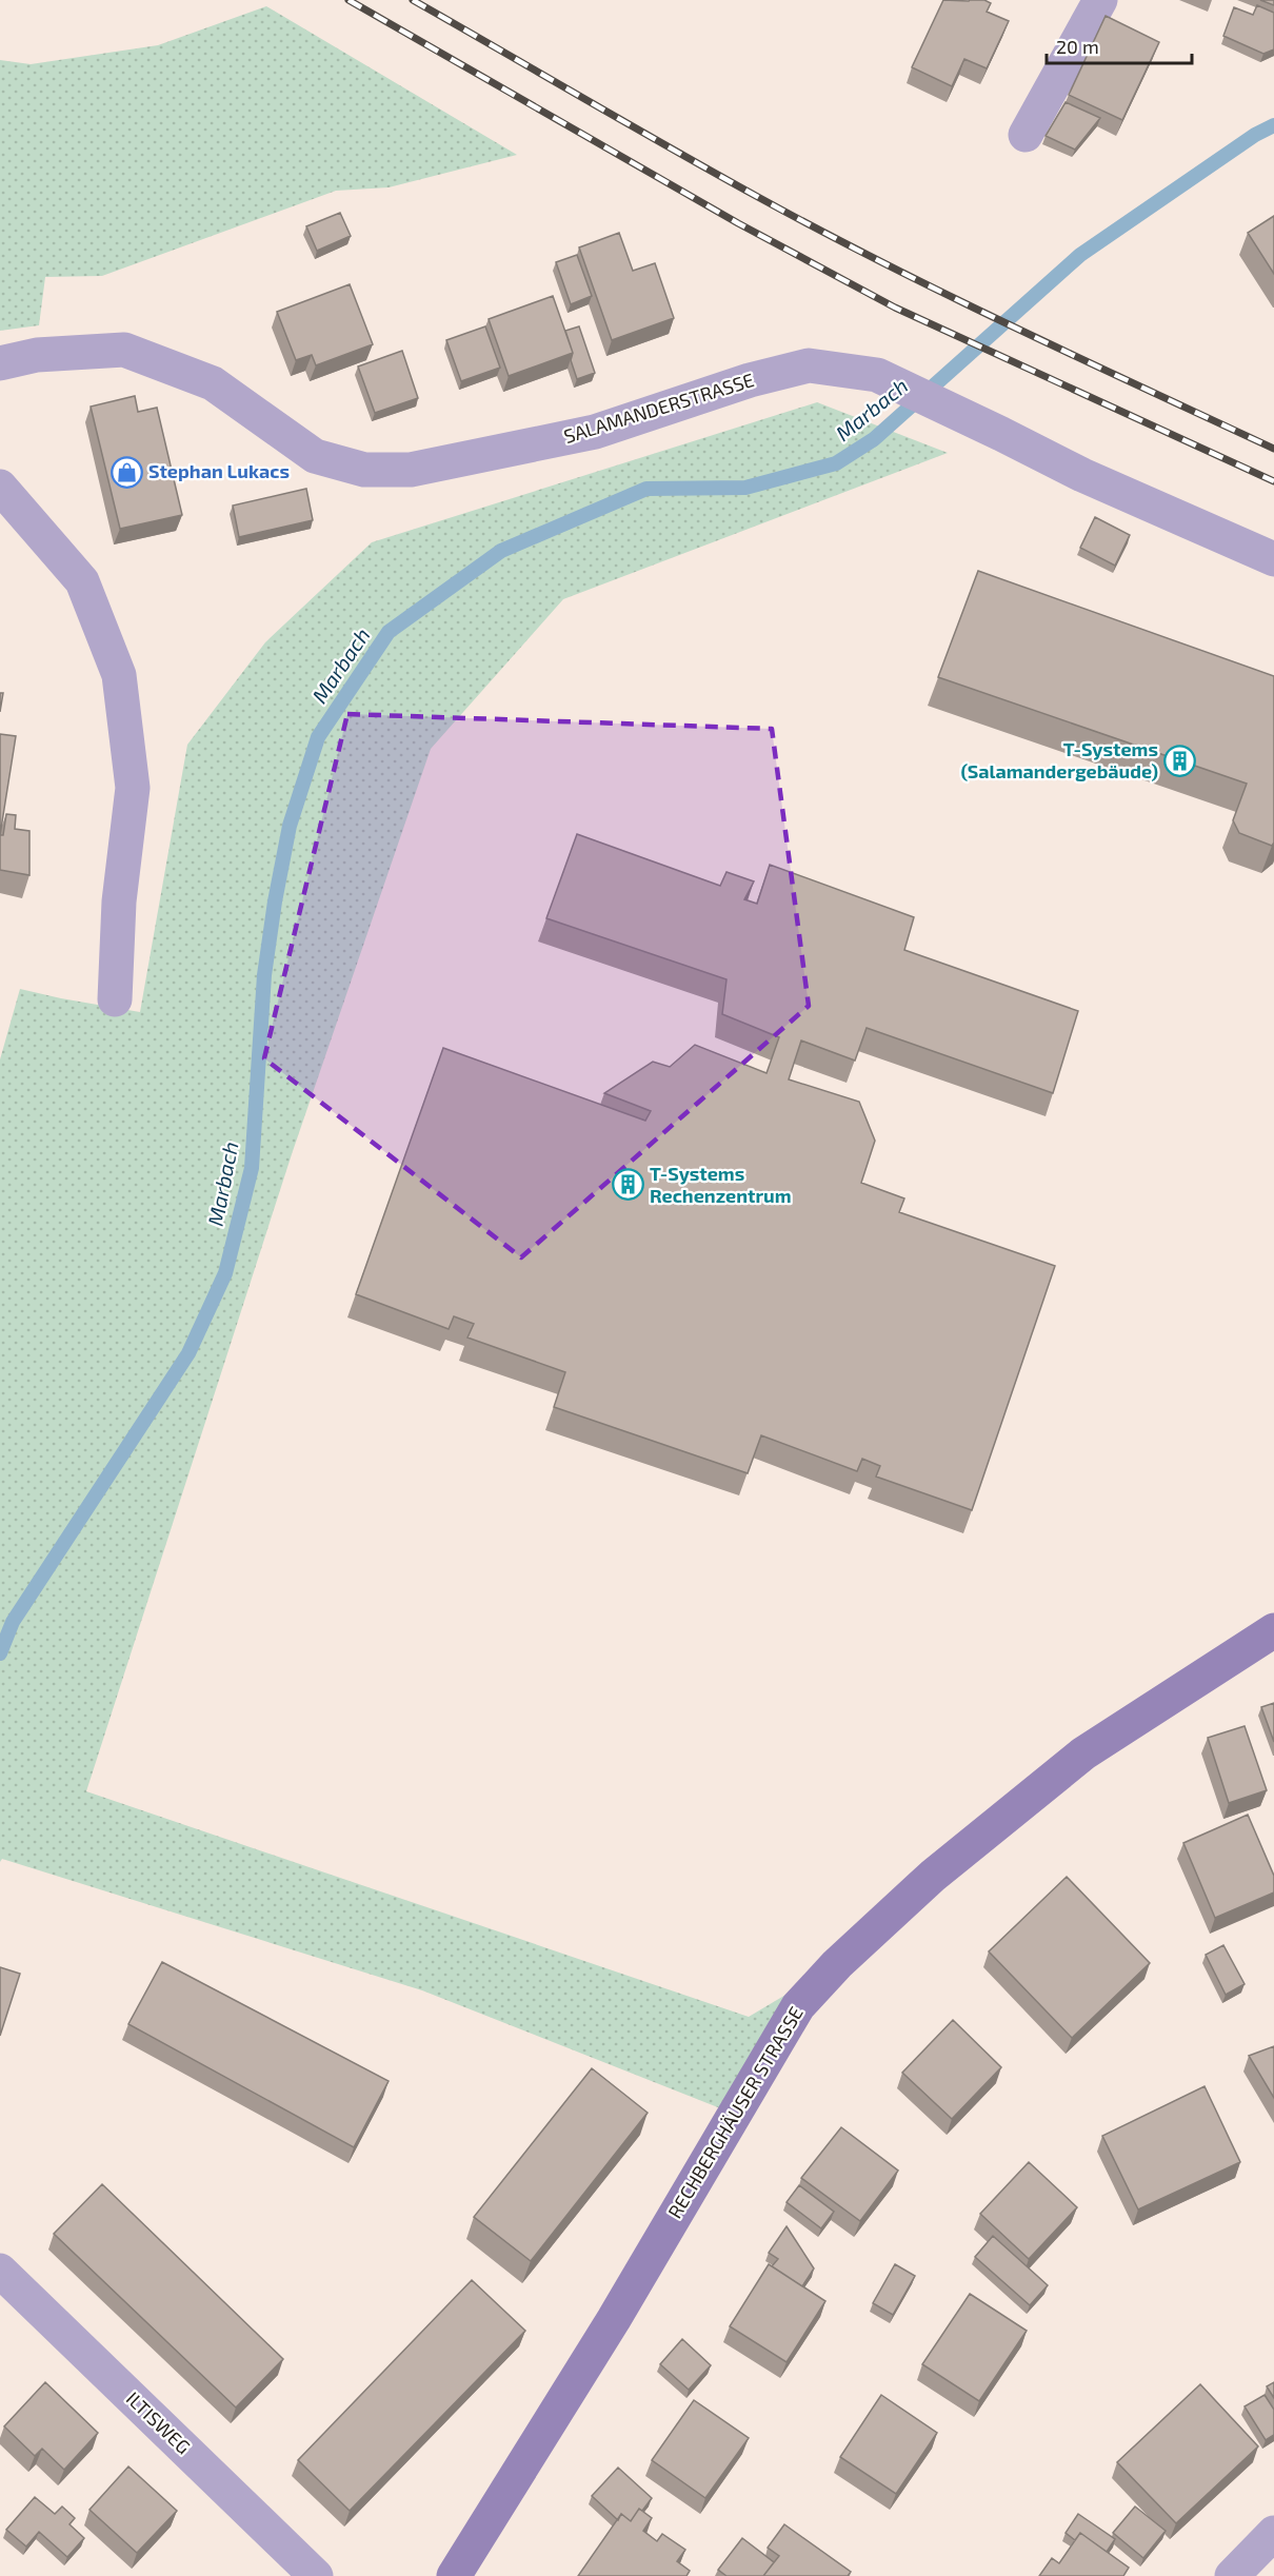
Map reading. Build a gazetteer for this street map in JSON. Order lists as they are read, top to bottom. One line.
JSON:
{"streets":{"street":["SALAMANDERSTRASSE","RECHBERGHÄUSER STRASSE","ILTISWEG"]},"water":["Marbach"],"places":{"shop":["Stephan Lukacs"],"building":["T-Systems (Salamandergebäude)","T-Systems Rechenzentrum"]},"scale_bar":"20 m"}
